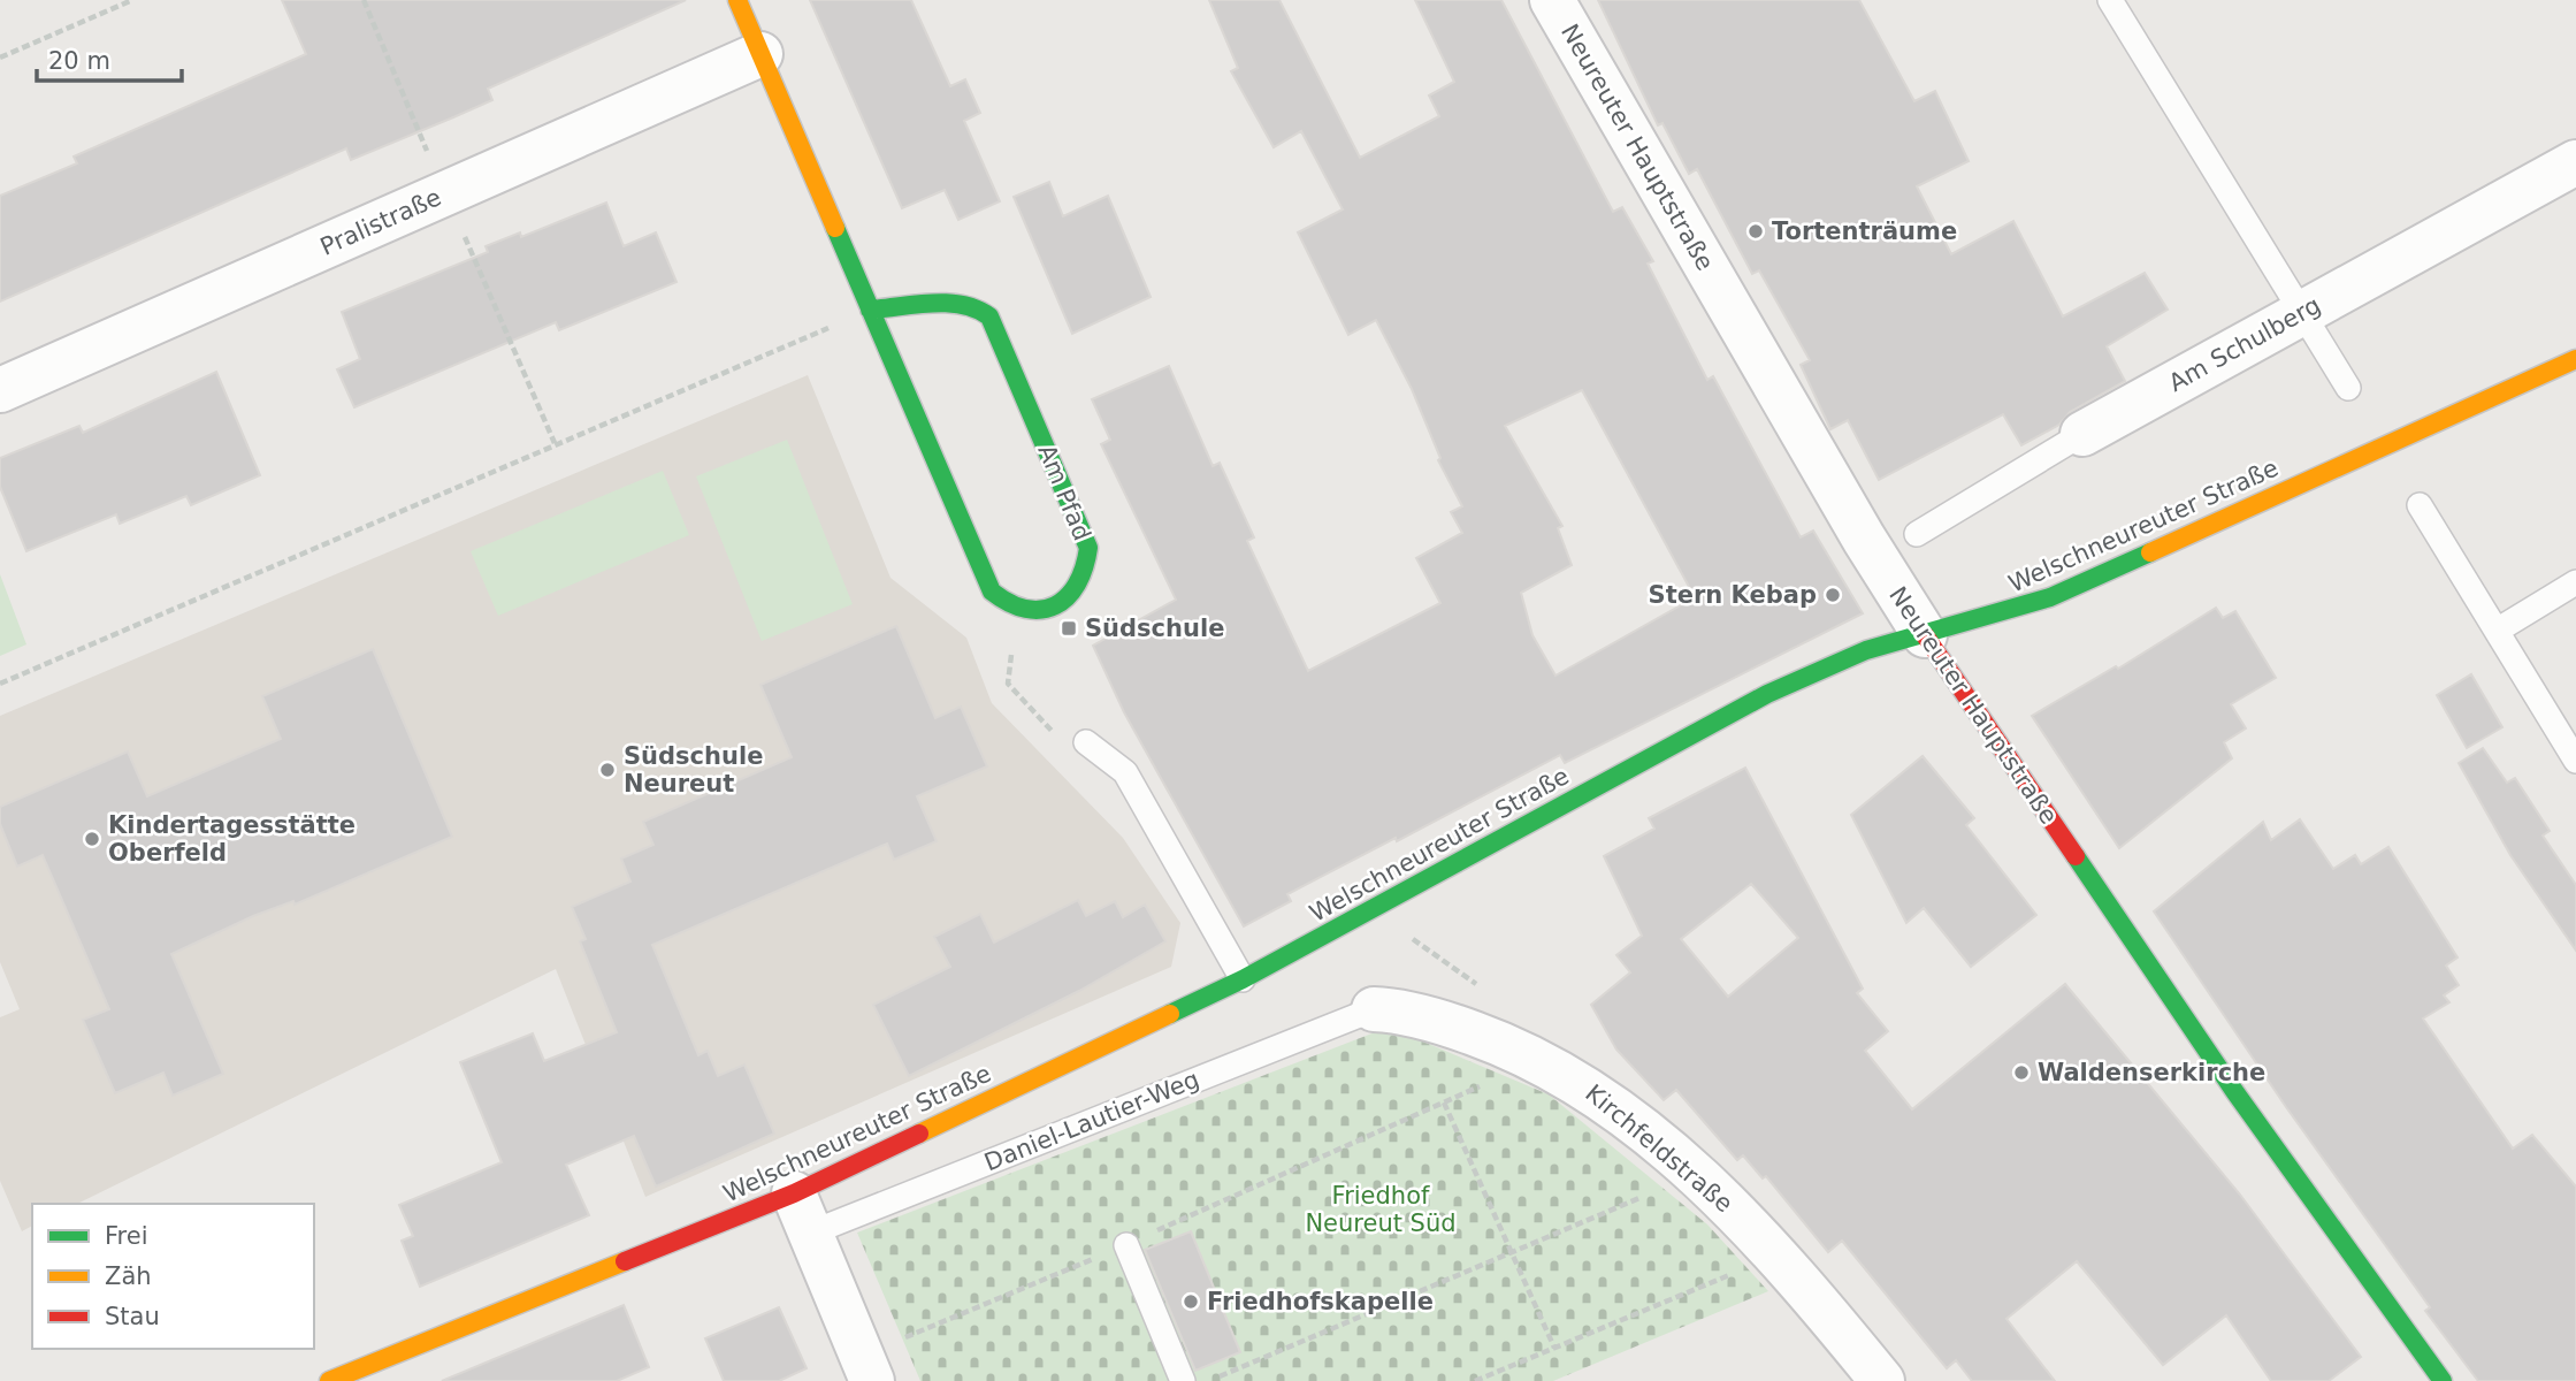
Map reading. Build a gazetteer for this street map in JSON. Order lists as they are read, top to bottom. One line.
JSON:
{"streets":{"main road":["Neureuter Hauptstraße","Am Pfad","Welschneureuter Straße"],"street":["Pralistraße","Am Schulberg","Kirchfeldstraße"],"lane":["Daniel-Lautier-Weg"]},"crossings":[["Neureuter Hauptstraße","Welschneureuter Straße"],["Welschneureuter Straße","Daniel-Lautier-Weg"],["Daniel-Lautier-Weg","Kirchfeldstraße"]],"parks":["Friedhof Neureut Süd"],"places":{"other":["Tortenträume","Stern Kebap","Südschule Neureut","Kindertagesstätte Oberfeld","Waldenserkirche","Friedhofskapelle"],"transit":["Südschule"]},"legend":["Frei","Zäh","Stau"],"scale_bar":"20 m"}
